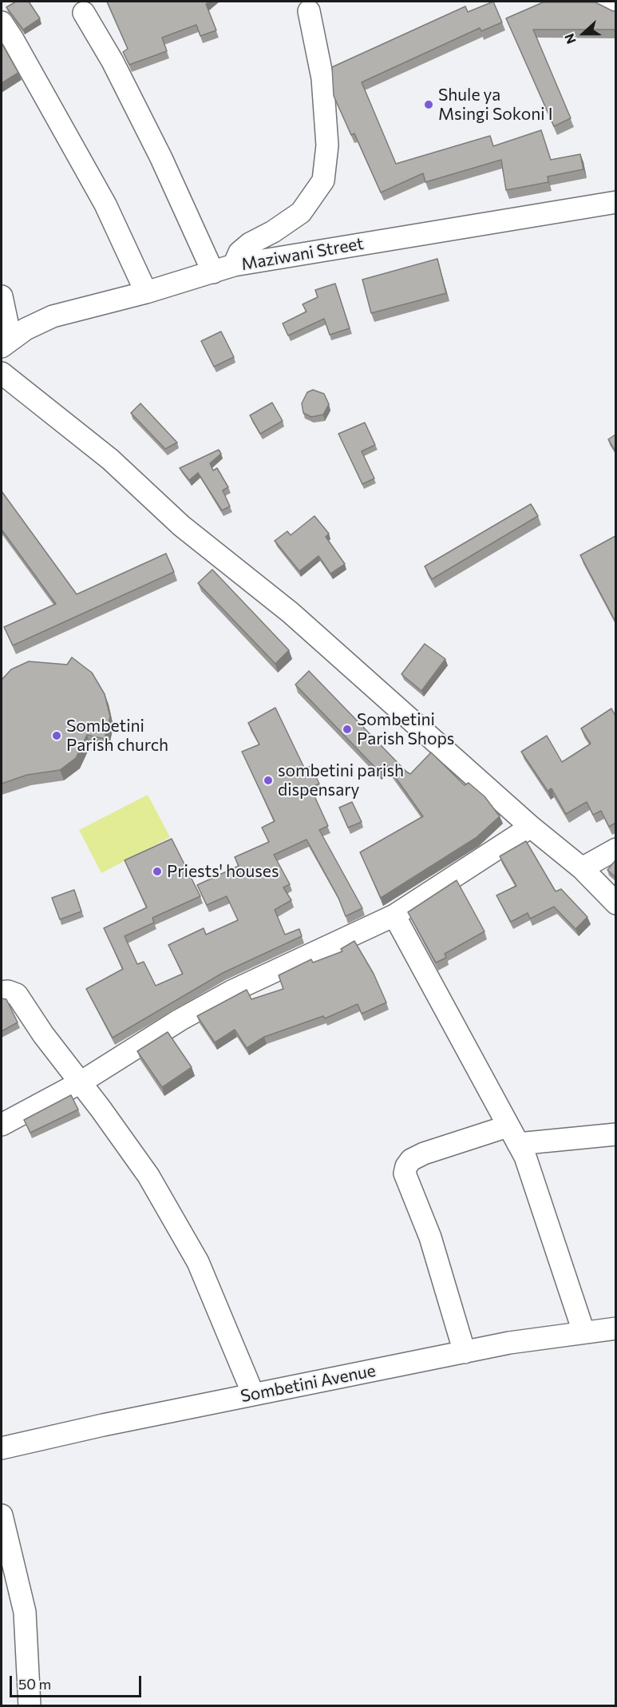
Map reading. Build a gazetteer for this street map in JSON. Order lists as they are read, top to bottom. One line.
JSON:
{"streets":{"street":["Maziwani Street","Sombetini Avenue"]},"places":["Shule ya Msingi Sokoni I","Sombetini Parish Shops","Sombetini Parish church","sombetini parish dispensary","Priests' houses"],"scale_bar":"50 m","north":"left"}
